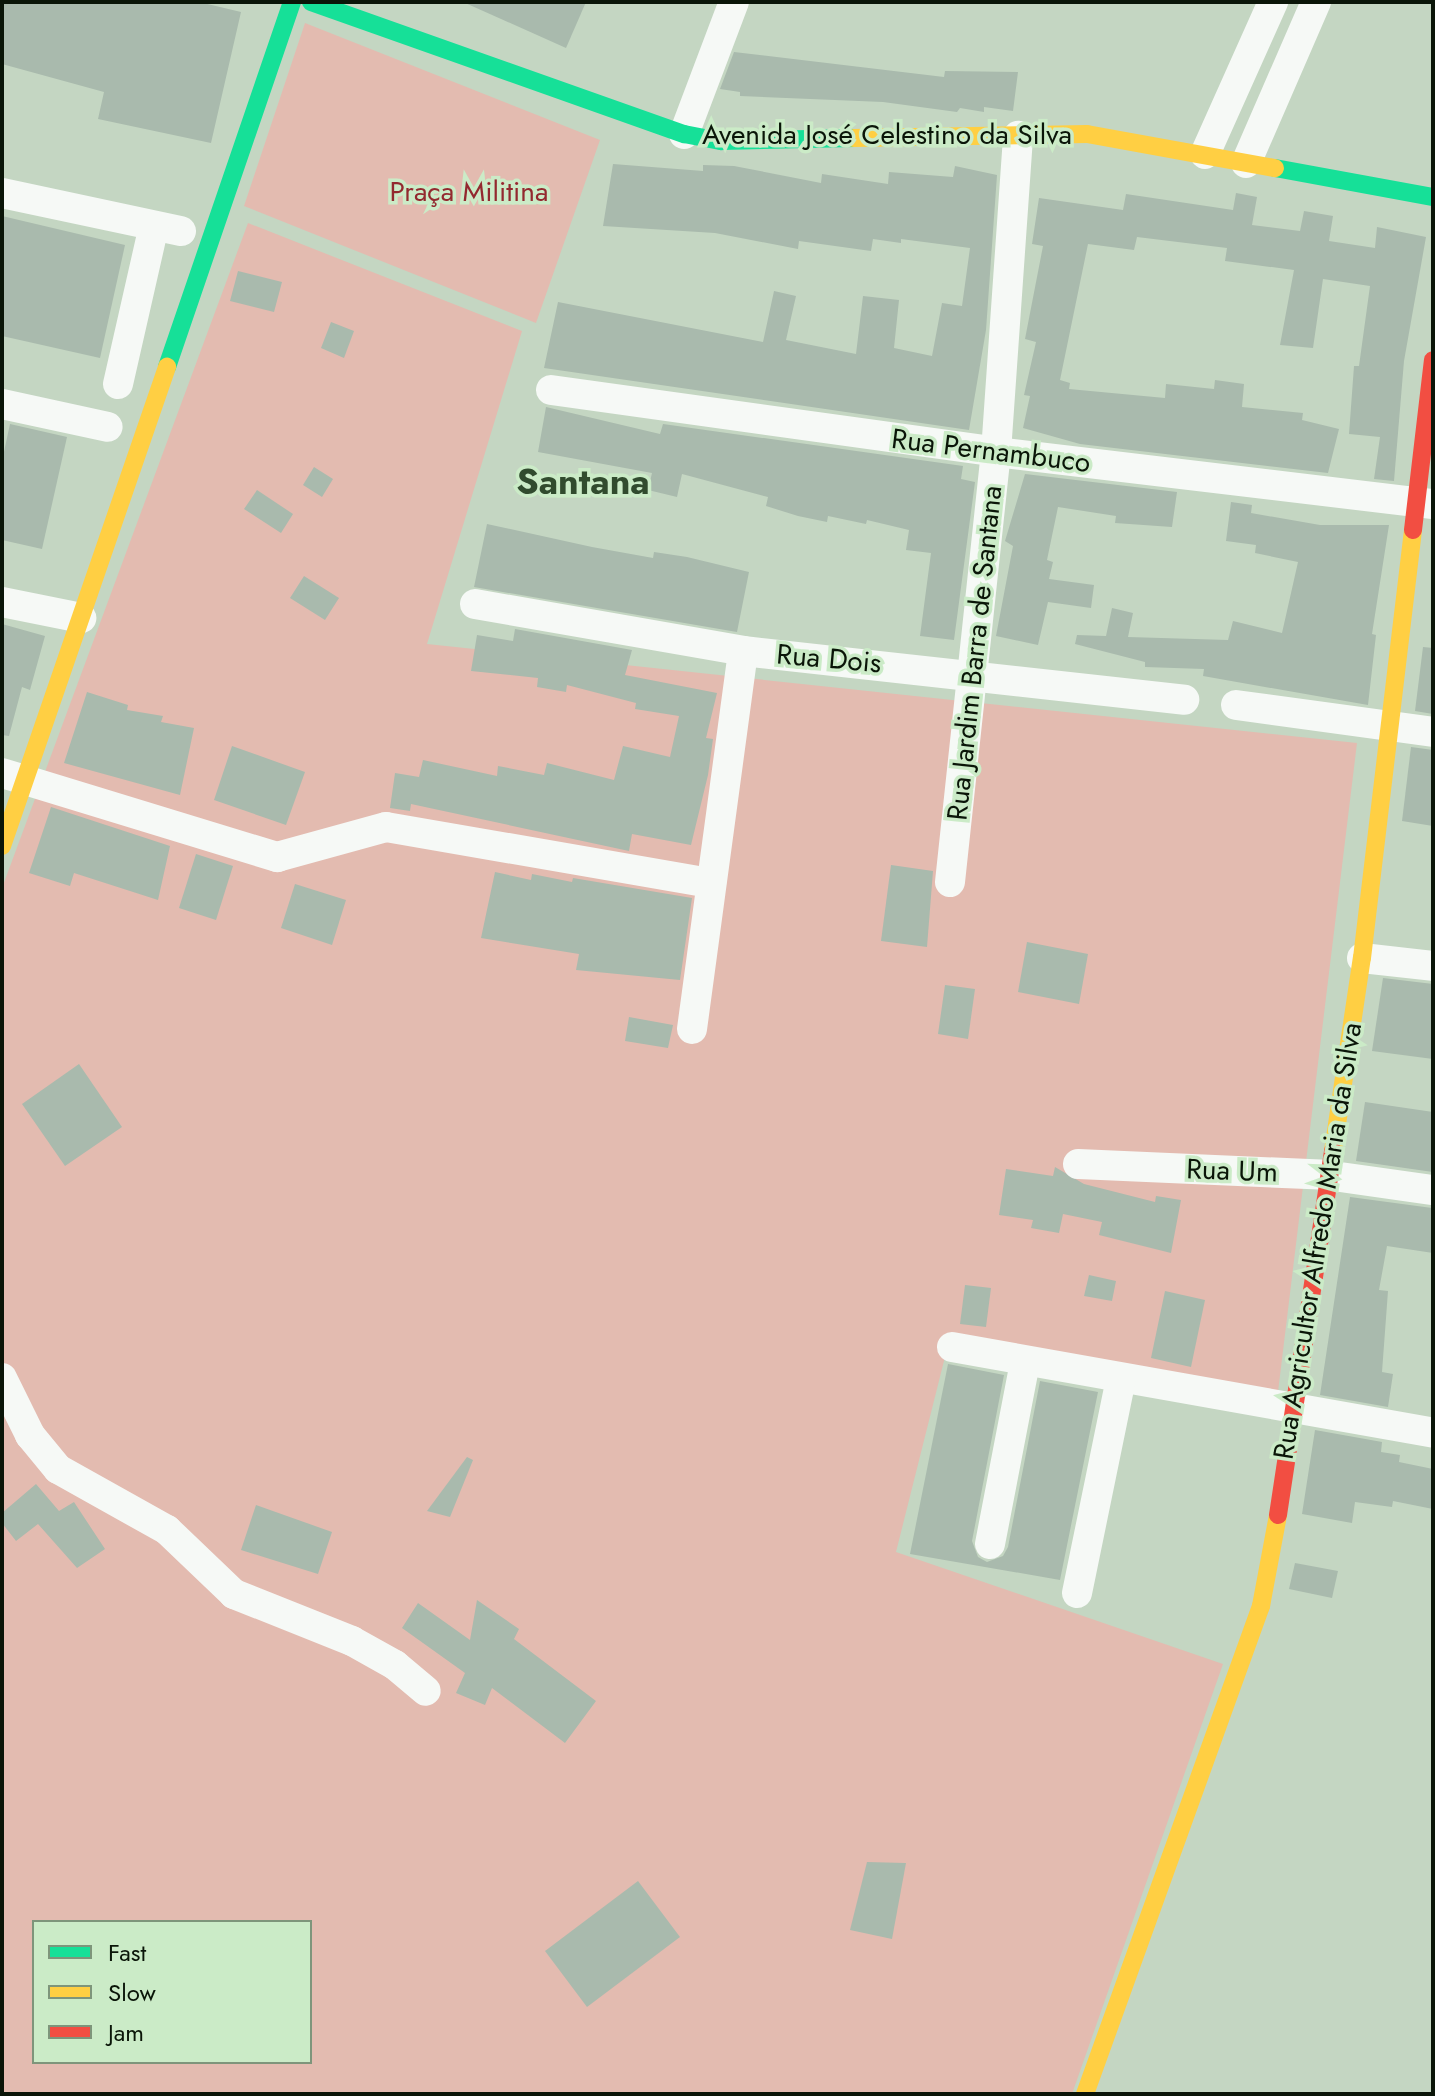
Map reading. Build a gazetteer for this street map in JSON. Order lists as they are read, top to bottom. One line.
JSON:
{"streets":{"street":["Avenida José Celestino da Silva","Rua Pernambuco","Rua Jardim Barra de Santana","Rua Dois","Rua Um","Rua Agricultor Alfredo Maria da Silva"]},"crossings":[["Avenida José Celestino da Silva","Rua Jardim Barra de Santana"],["Rua Pernambuco","Rua Jardim Barra de Santana"],["Rua Pernambuco","Rua Agricultor Alfredo Maria da Silva"],["Rua Jardim Barra de Santana","Rua Dois"],["Rua Um","Rua Agricultor Alfredo Maria da Silva"]],"districts":["Santana"],"parks":["Praça Militina"],"legend":["Fast","Slow","Jam"]}
